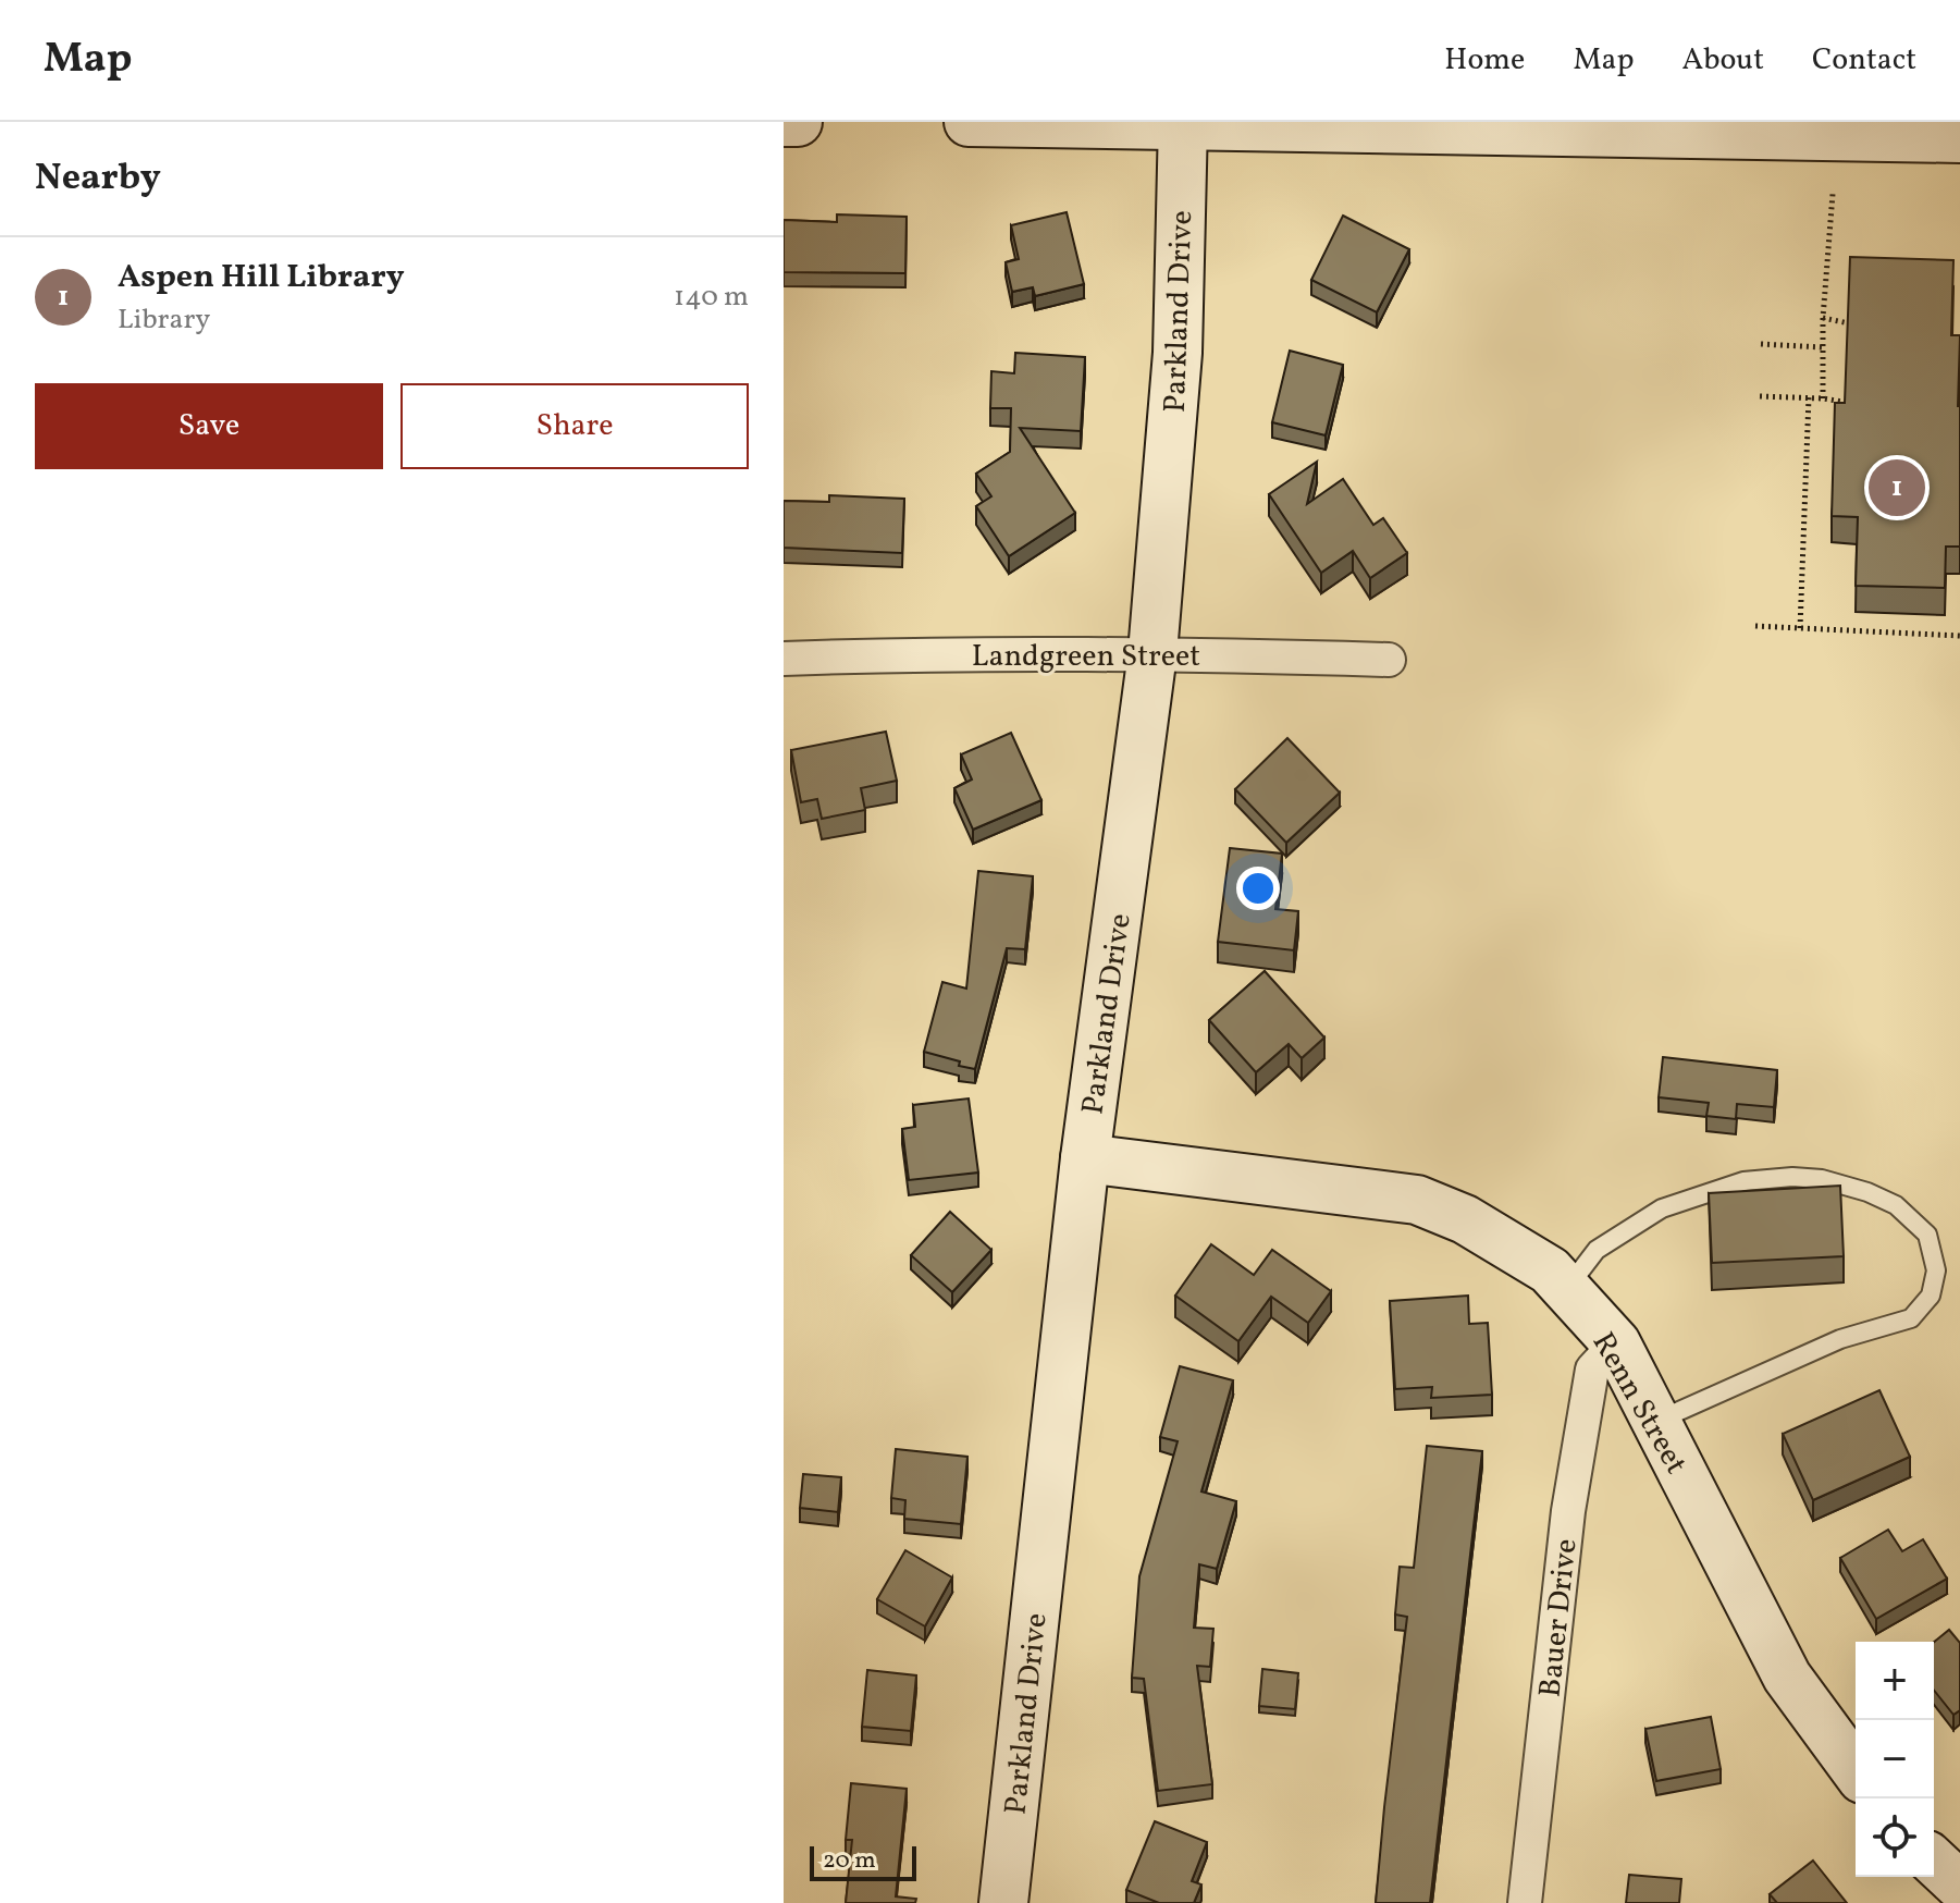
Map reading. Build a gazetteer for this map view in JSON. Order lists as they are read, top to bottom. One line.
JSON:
{"streets":{"street":["Parkland Drive","Landgreen Street","Renn Street","Bauer Drive"]},"crossings":[["Parkland Drive","Landgreen Street"],["Parkland Drive","Renn Street"],["Renn Street","Bauer Drive"]],"scale_bar":"20 m","page":{"header":"Map","nav":["Home","Map","About","Contact"],"heading":"Nearby","list":[{"mark":"1","name":"Aspen Hill Library","note":"Library","value":"140 m"}],"buttons":["Save","Share"],"pins":"1","map_buttons":["+","−"],"scale":"20 m"}}
